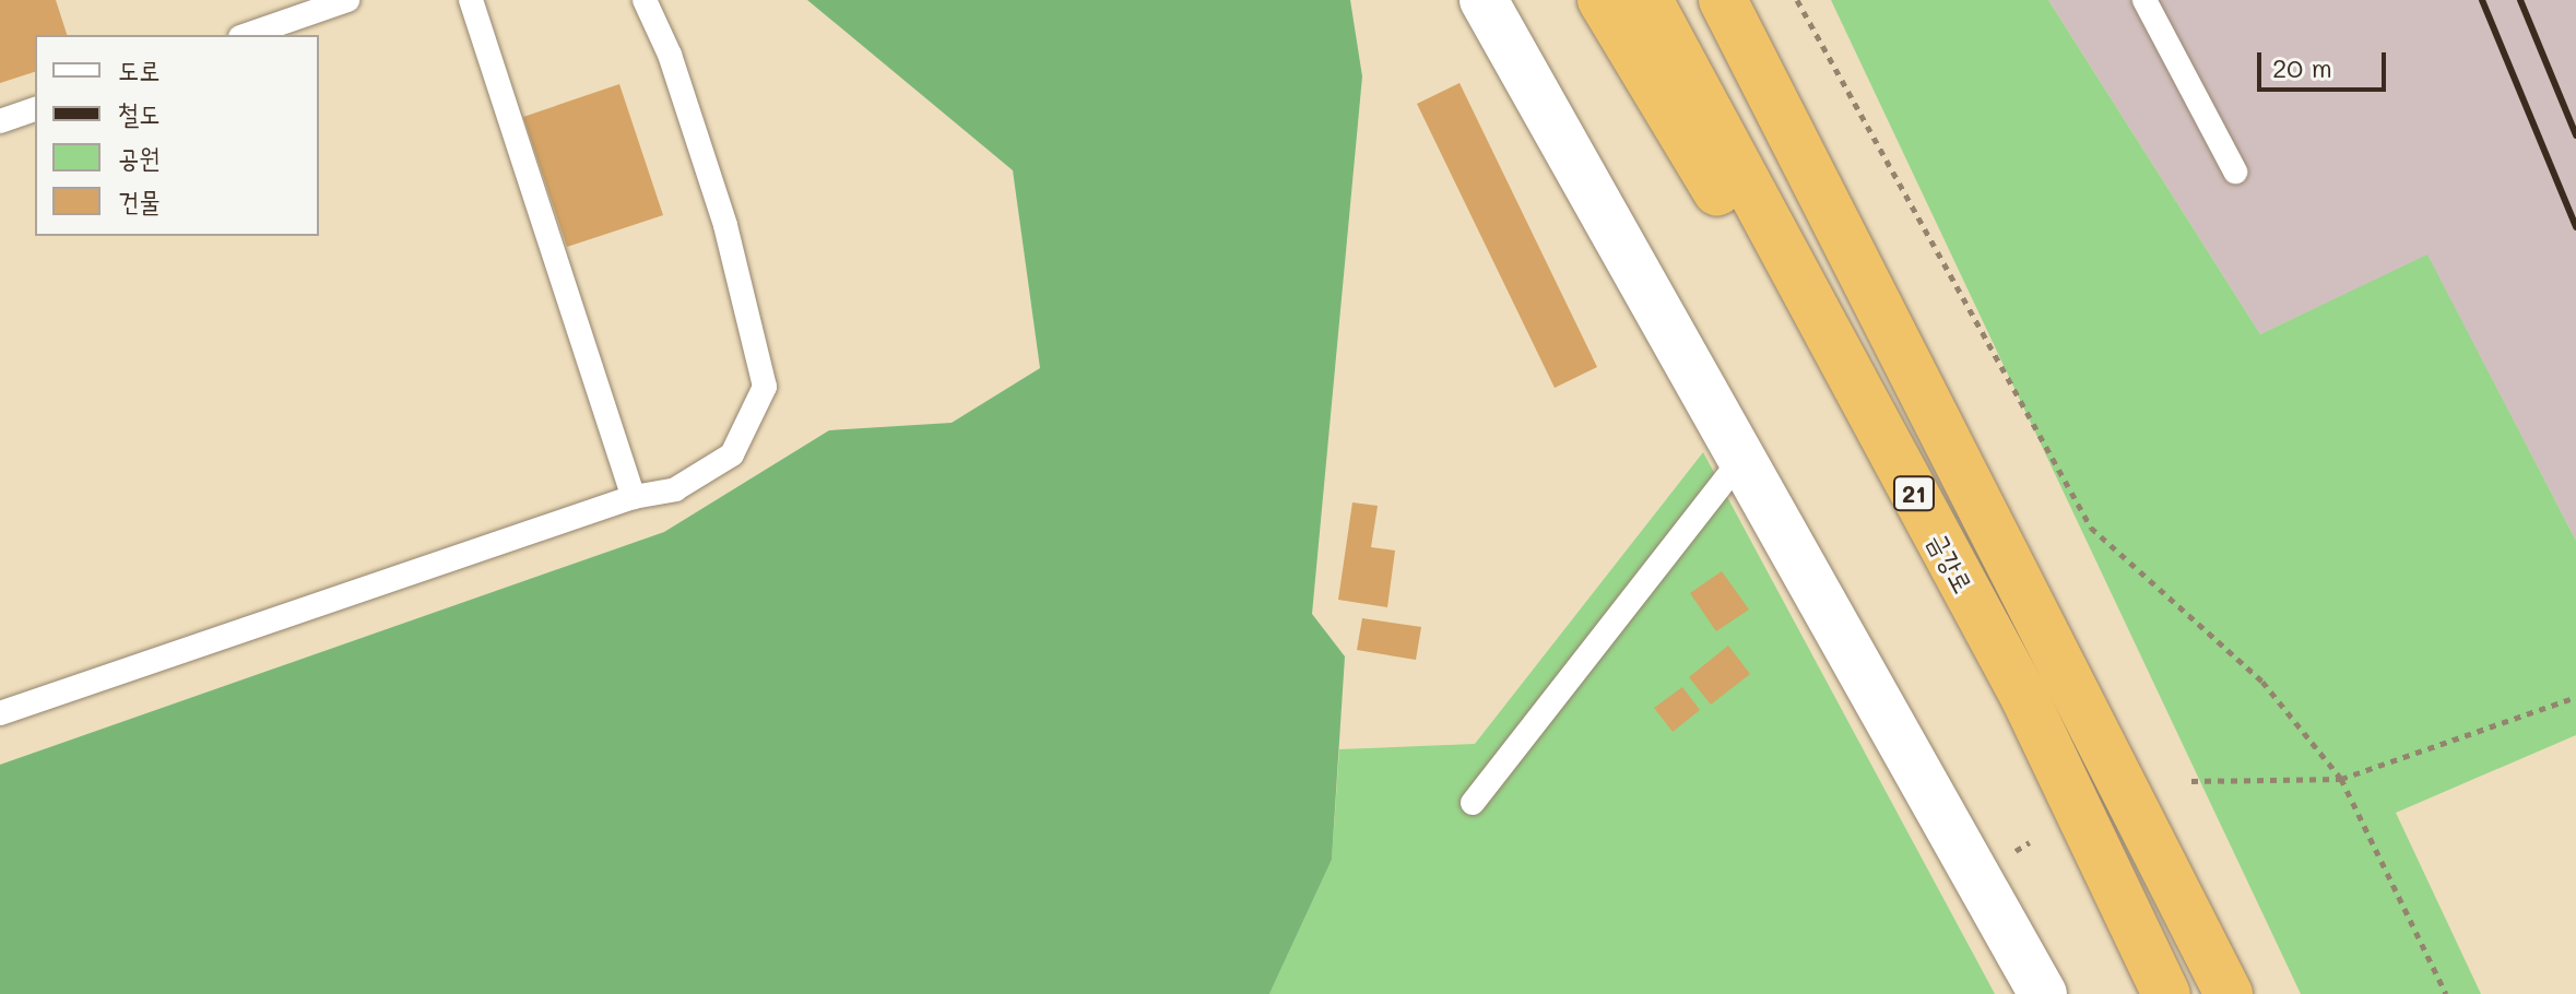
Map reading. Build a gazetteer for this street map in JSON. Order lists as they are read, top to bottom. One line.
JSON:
{"streets":{"highway":["21","금강로"]},"legend":["도로","철도","공원","건물"],"scale_bar":"20 m"}
